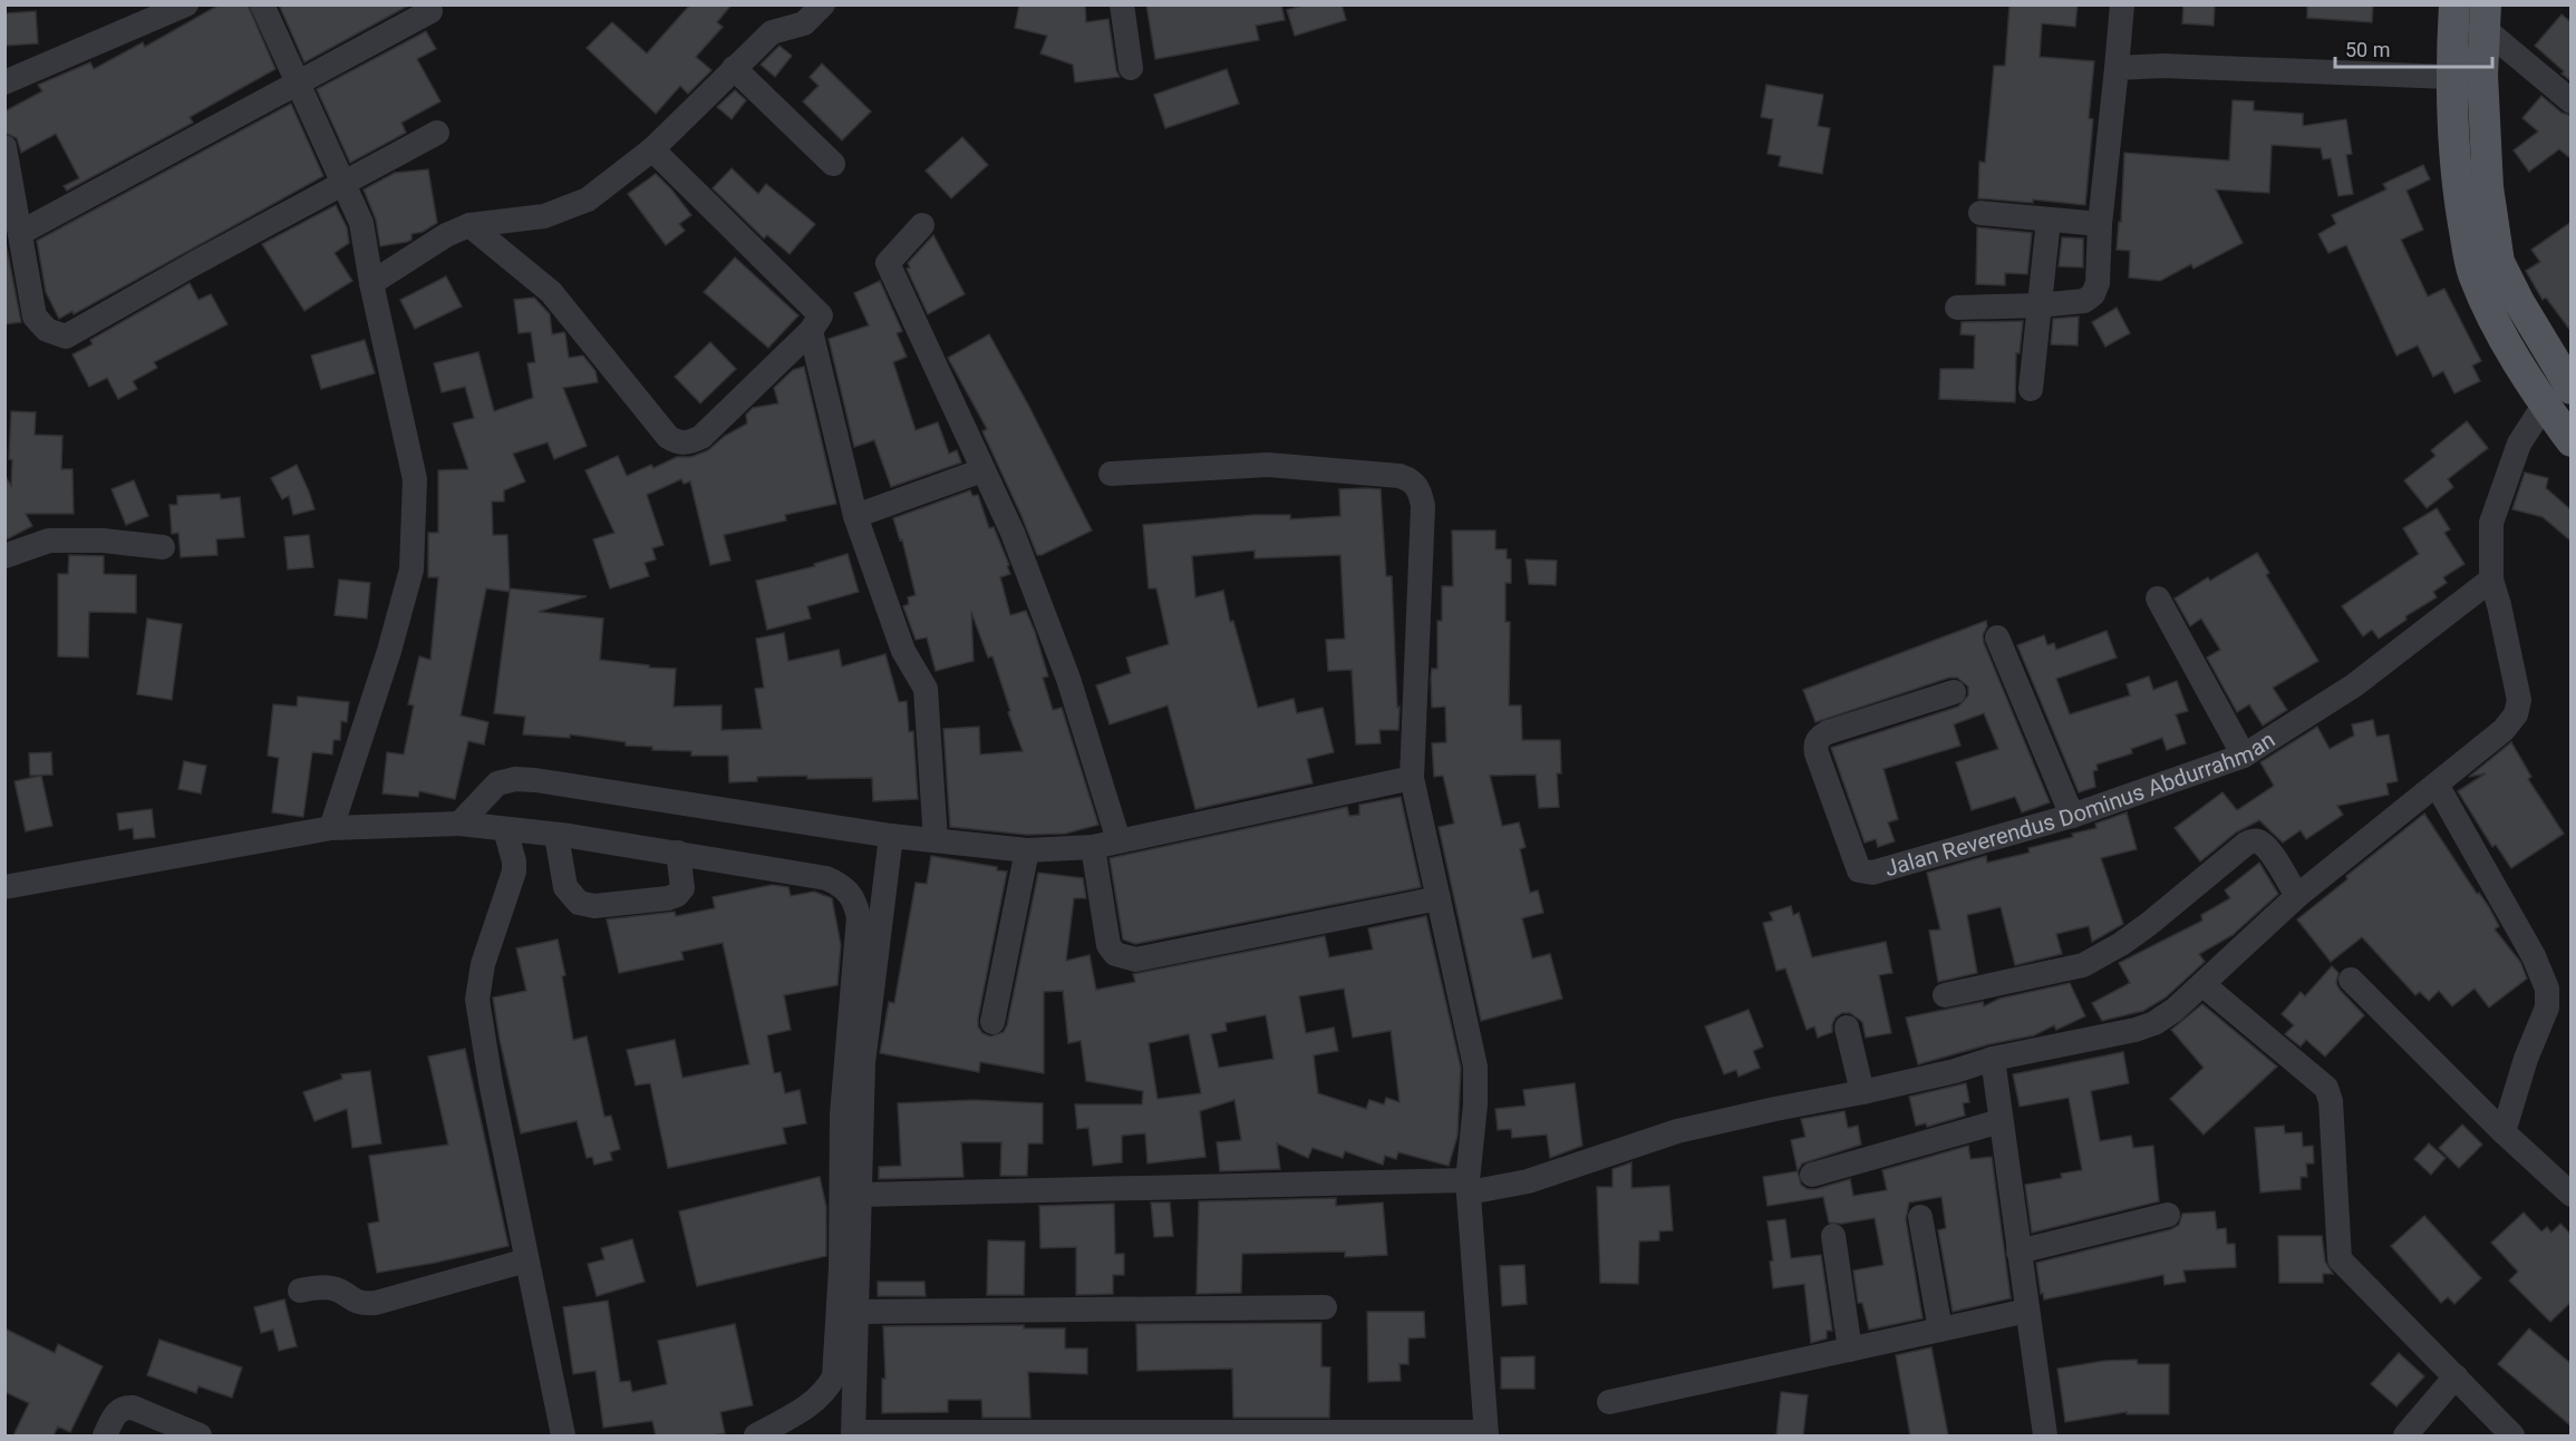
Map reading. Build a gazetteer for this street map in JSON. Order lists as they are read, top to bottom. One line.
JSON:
{"streets":{"street":["Jalan Reverendus Dominus Abdurrahman"]},"scale_bar":"50 m"}
